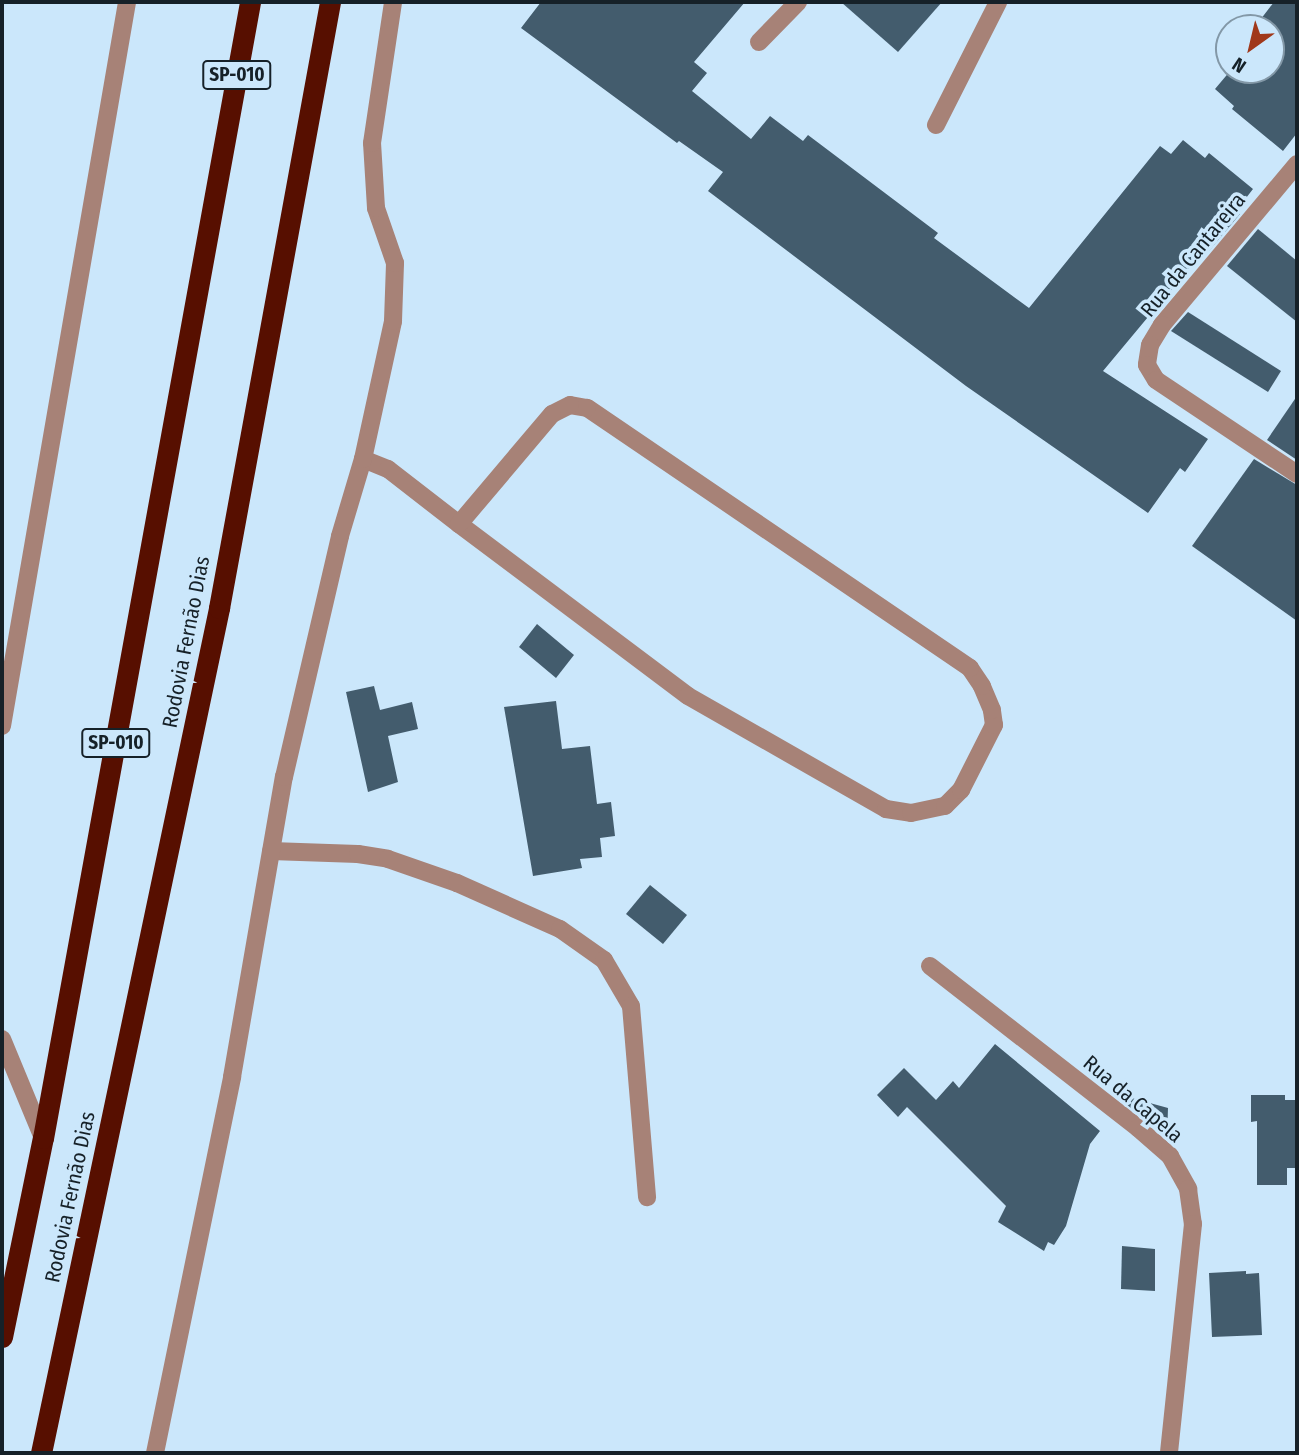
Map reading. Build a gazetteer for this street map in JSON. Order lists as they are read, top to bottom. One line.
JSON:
{"streets":{"highway":["SP-010","Rodovia Fernão Dias"],"street":["Rua da Cantareira","Rua da Capela"]},"north":"bottom left"}
